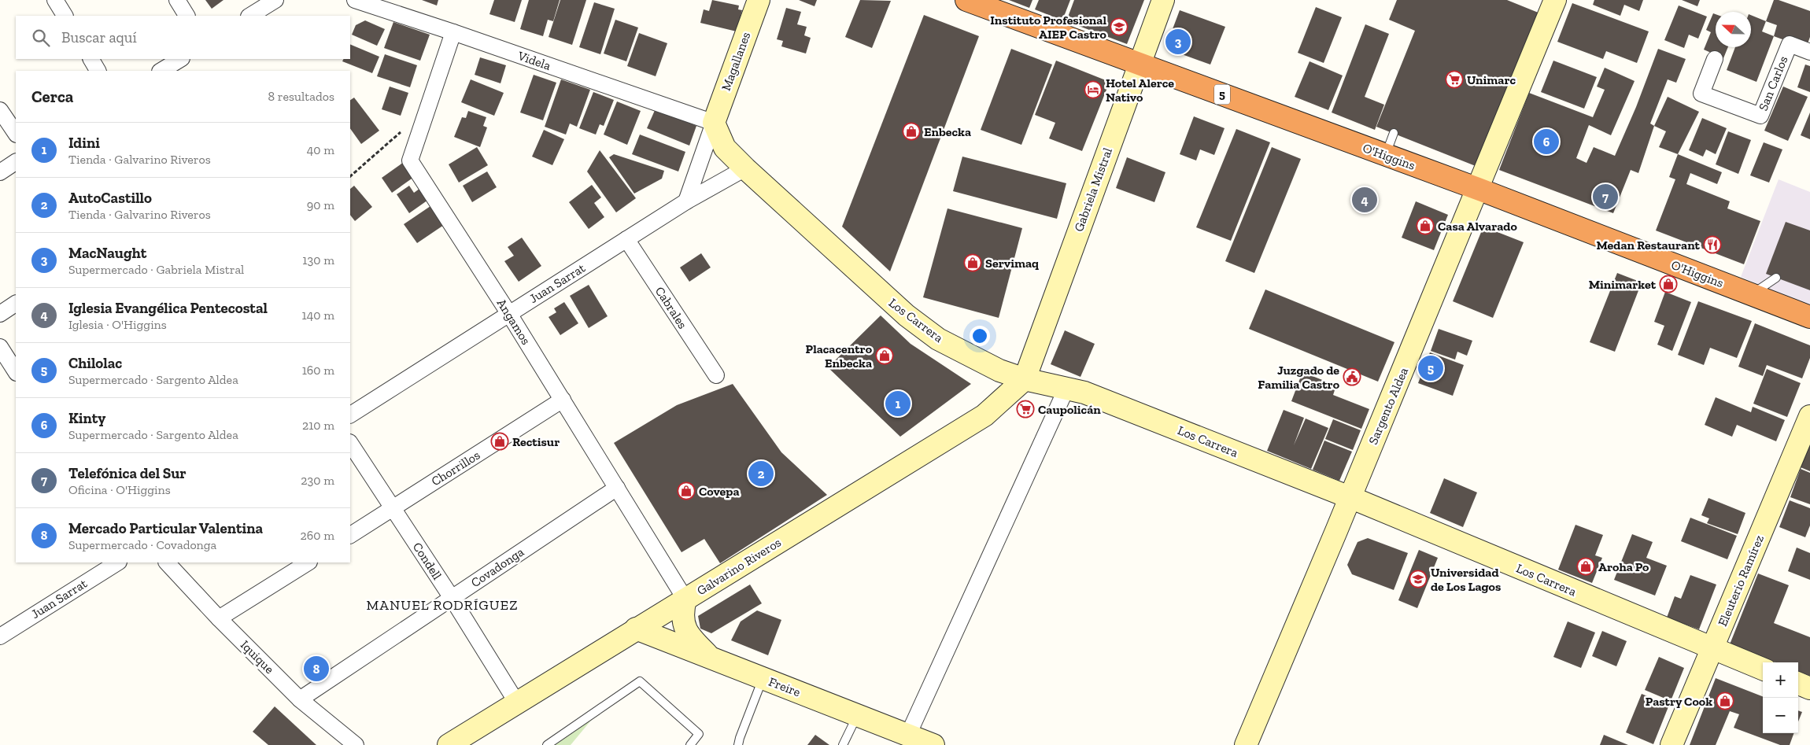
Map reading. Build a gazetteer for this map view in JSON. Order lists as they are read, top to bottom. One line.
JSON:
{"streets":{"highway":["5","O'Higgins"],"main road":["Magallanes","Gabriela Mistral","Los Carrera","Sargento Aldea","Galvarino Riveros","Eleuterio Ramírez","Freire"],"street":["Videla","San Carlos","Juan Sarrat","Cabrales","Angamos","Chorrillos","Condell","Covadonga","Iquique"]},"crossings":[["Videla","Magallanes"],["Videla","Los Carrera"],["Videla","Angamos"],["Magallanes","Los Carrera"],["O'Higgins","Gabriela Mistral"],["O'Higgins","Sargento Aldea"],["Gabriela Mistral","Los Carrera"],["Gabriela Mistral","Galvarino Riveros"],["Juan Sarrat","Cabrales"],["Juan Sarrat","Los Carrera"],["Juan Sarrat","Angamos"],["Los Carrera","Sargento Aldea"],["Los Carrera","Galvarino Riveros"],["Los Carrera","Eleuterio Ramírez"],["Angamos","Chorrillos"],["Angamos","Galvarino Riveros"],["Angamos","Covadonga"],["Chorrillos","Condell"],["Condell","Galvarino Riveros"],["Condell","Covadonga"],["Galvarino Riveros","Freire"],["Covadonga","Iquique"]],"districts":["MANUEL RODRÍGUEZ"],"places":{"school or university":["Instituto Profesional AIEP Castro","Universidad de Los Lagos"],"supermarket":["Unimarc","Caupolicán"],"hotel":["Hotel Alerce Nativo"],"shop":["Enbecka","Casa Alvarado","Servimaq","Minimarket","Placacentro Enbecka","Rectisur","Covepa","Aroha Po","Pastry Cook"],"restaurant":["Medan Restaurant"],"public building":["Juzgado de Familia Castro"]},"north":"left","page":{"search":"Buscar aquí","pins":["3","6","7","4","5","1","2","8"],"heading":["Cerca","8 resultados"],"list":[{"mark":"1","name":"Idini","note":"Tienda · Galvarino Riveros","value":"40 m"},{"mark":"2","name":"AutoCastillo","note":"Tienda · Galvarino Riveros","value":"90 m"},{"mark":"3","name":"MacNaught","note":"Supermercado · Gabriela Mistral","value":"130 m"},{"mark":"4","name":"Iglesia Evangélica Pentecostal","note":"Iglesia · O'Higgins","value":"140 m"},{"mark":"5","name":"Chilolac","note":"Supermercado · Sargento Aldea","value":"160 m"},{"mark":"6","name":"Kinty","note":"Supermercado · Sargento Aldea","value":"210 m"},{"mark":"7","name":"Telefónica del Sur","note":"Oficina · O'Higgins","value":"230 m"},{"mark":"8","name":"Mercado Particular Valentina","note":"Supermercado · Covadonga","value":"260 m"}],"map_buttons":["+","−"]}}
